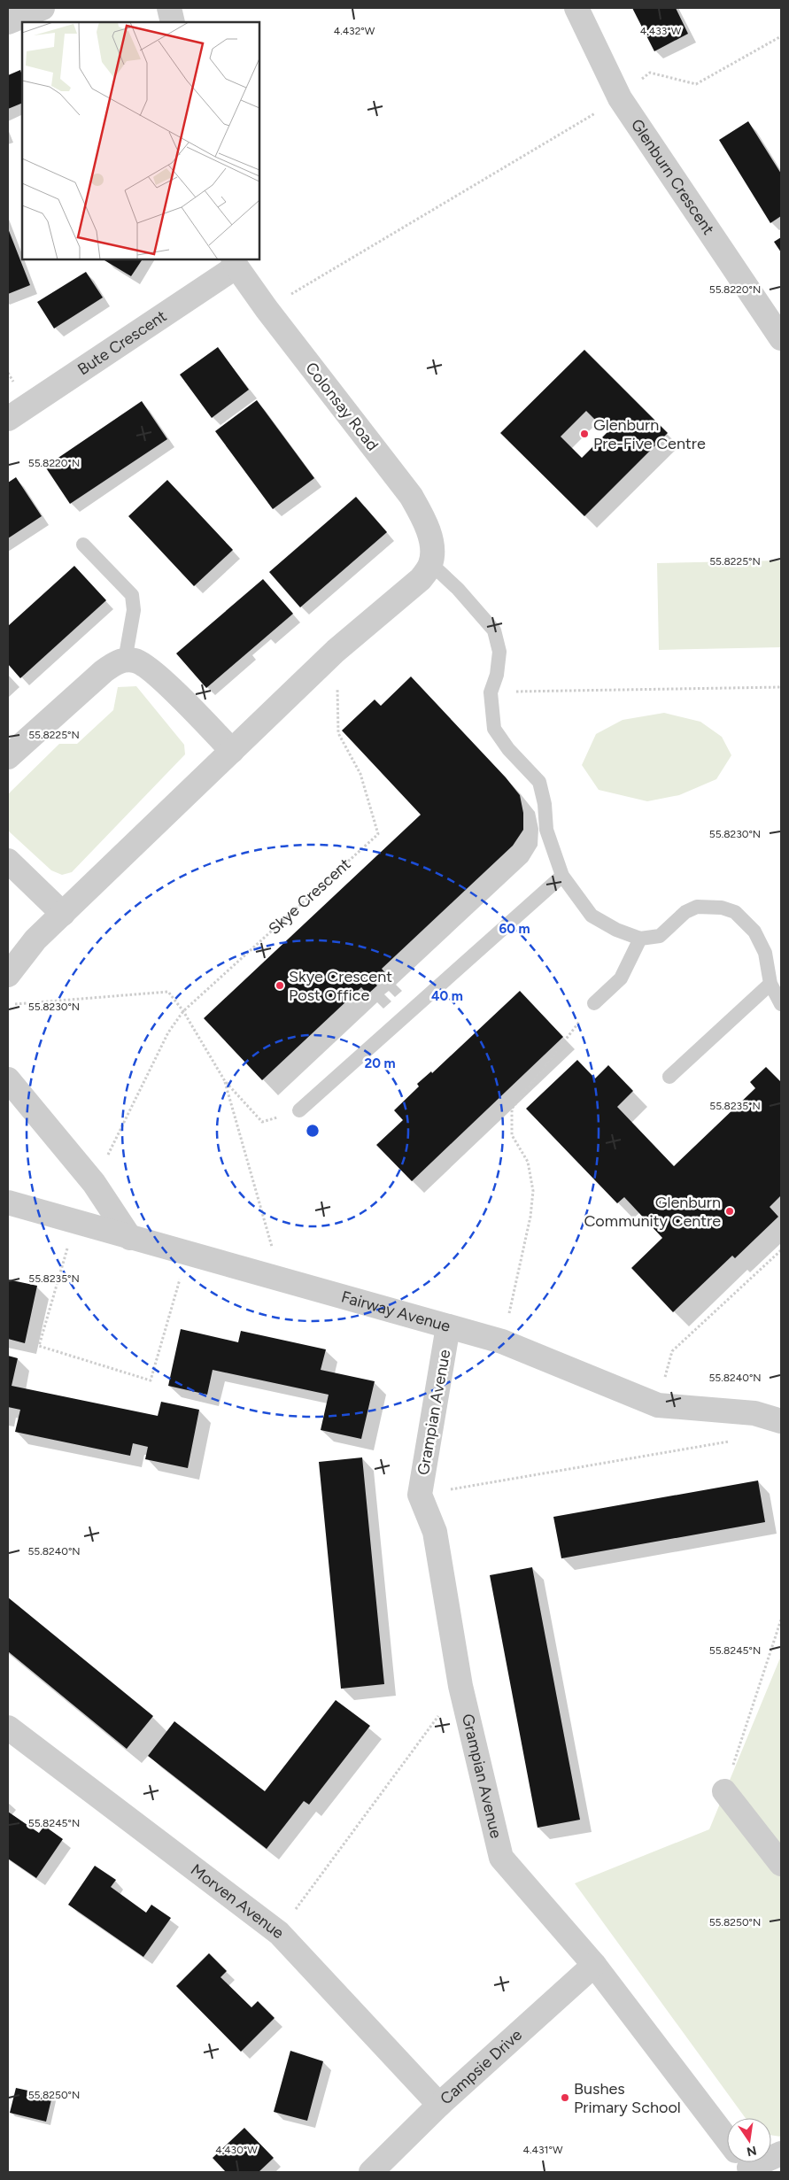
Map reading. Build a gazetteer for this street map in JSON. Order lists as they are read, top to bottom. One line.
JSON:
{"streets":{"street":["Glenburn Crescent","Bute Crescent","Colonsay Road","Fairway Avenue","Grampian Avenue","Morven Avenue","Campsie Drive"],"path":["Skye Crescent"]},"crossings":[["Bute Crescent","Colonsay Road"],["Fairway Avenue","Grampian Avenue"],["Grampian Avenue","Campsie Drive"],["Morven Avenue","Campsie Drive"]],"places":["Glenburn Pre-Five Centre","Skye Crescent Post Office","Glenburn Community Centre","Bushes Primary School"],"north":"bottom","coordinates":["4.432°W","4.433°W","55.8220°N","55.8225°N","55.8230°N","55.8235°N","55.8240°N","55.8245°N","55.8250°N","4.430°W","4.431°W"],"rings":["60 m","40 m","20 m"]}
